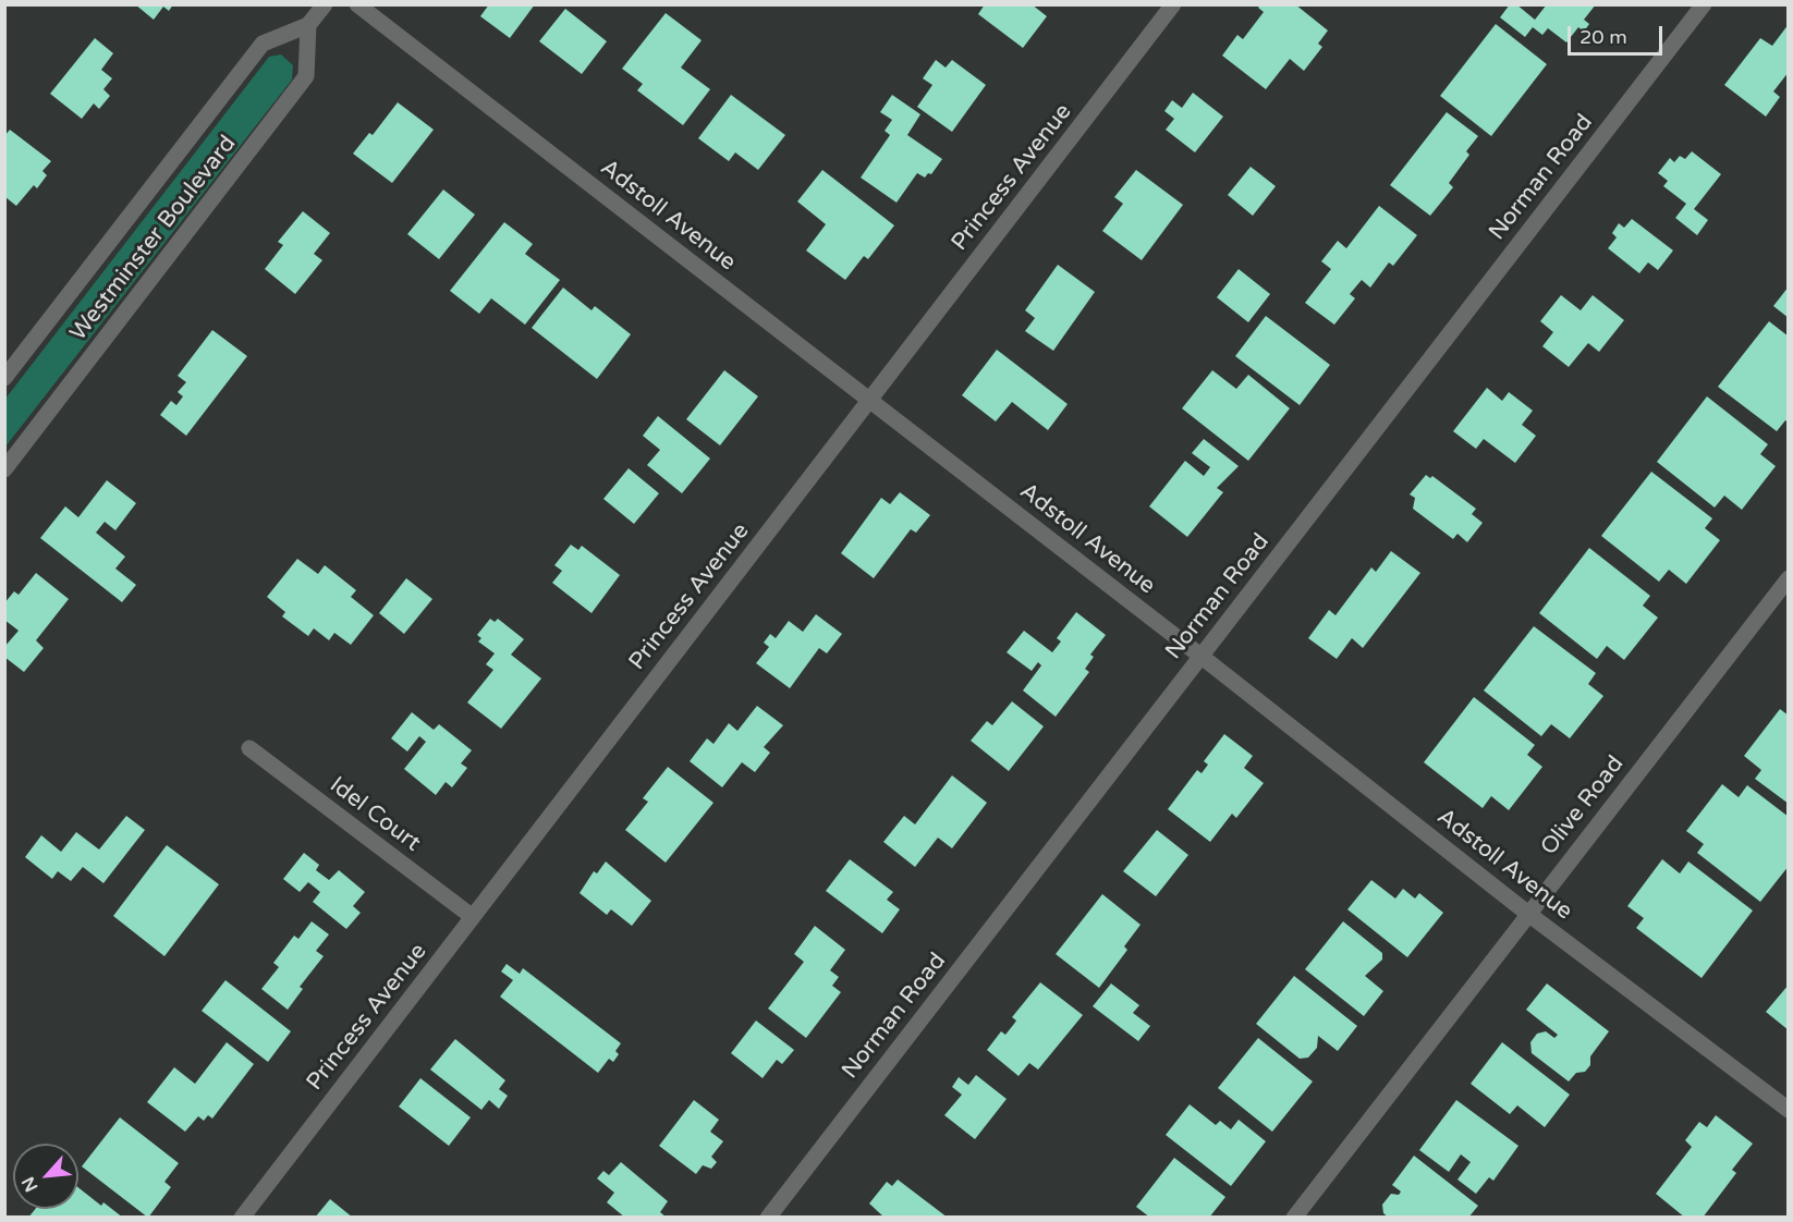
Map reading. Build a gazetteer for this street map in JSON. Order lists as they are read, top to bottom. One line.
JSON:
{"streets":{"street":["Princess Avenue","Norman Road","Adstoll Avenue","Westminster Boulevard","Olive Road","Idel Court"]},"crossings":[["Princess Avenue","Adstoll Avenue"],["Princess Avenue","Idel Court"],["Norman Road","Adstoll Avenue"],["Adstoll Avenue","Olive Road"]],"scale_bar":"20 m","north":"bottom left"}
